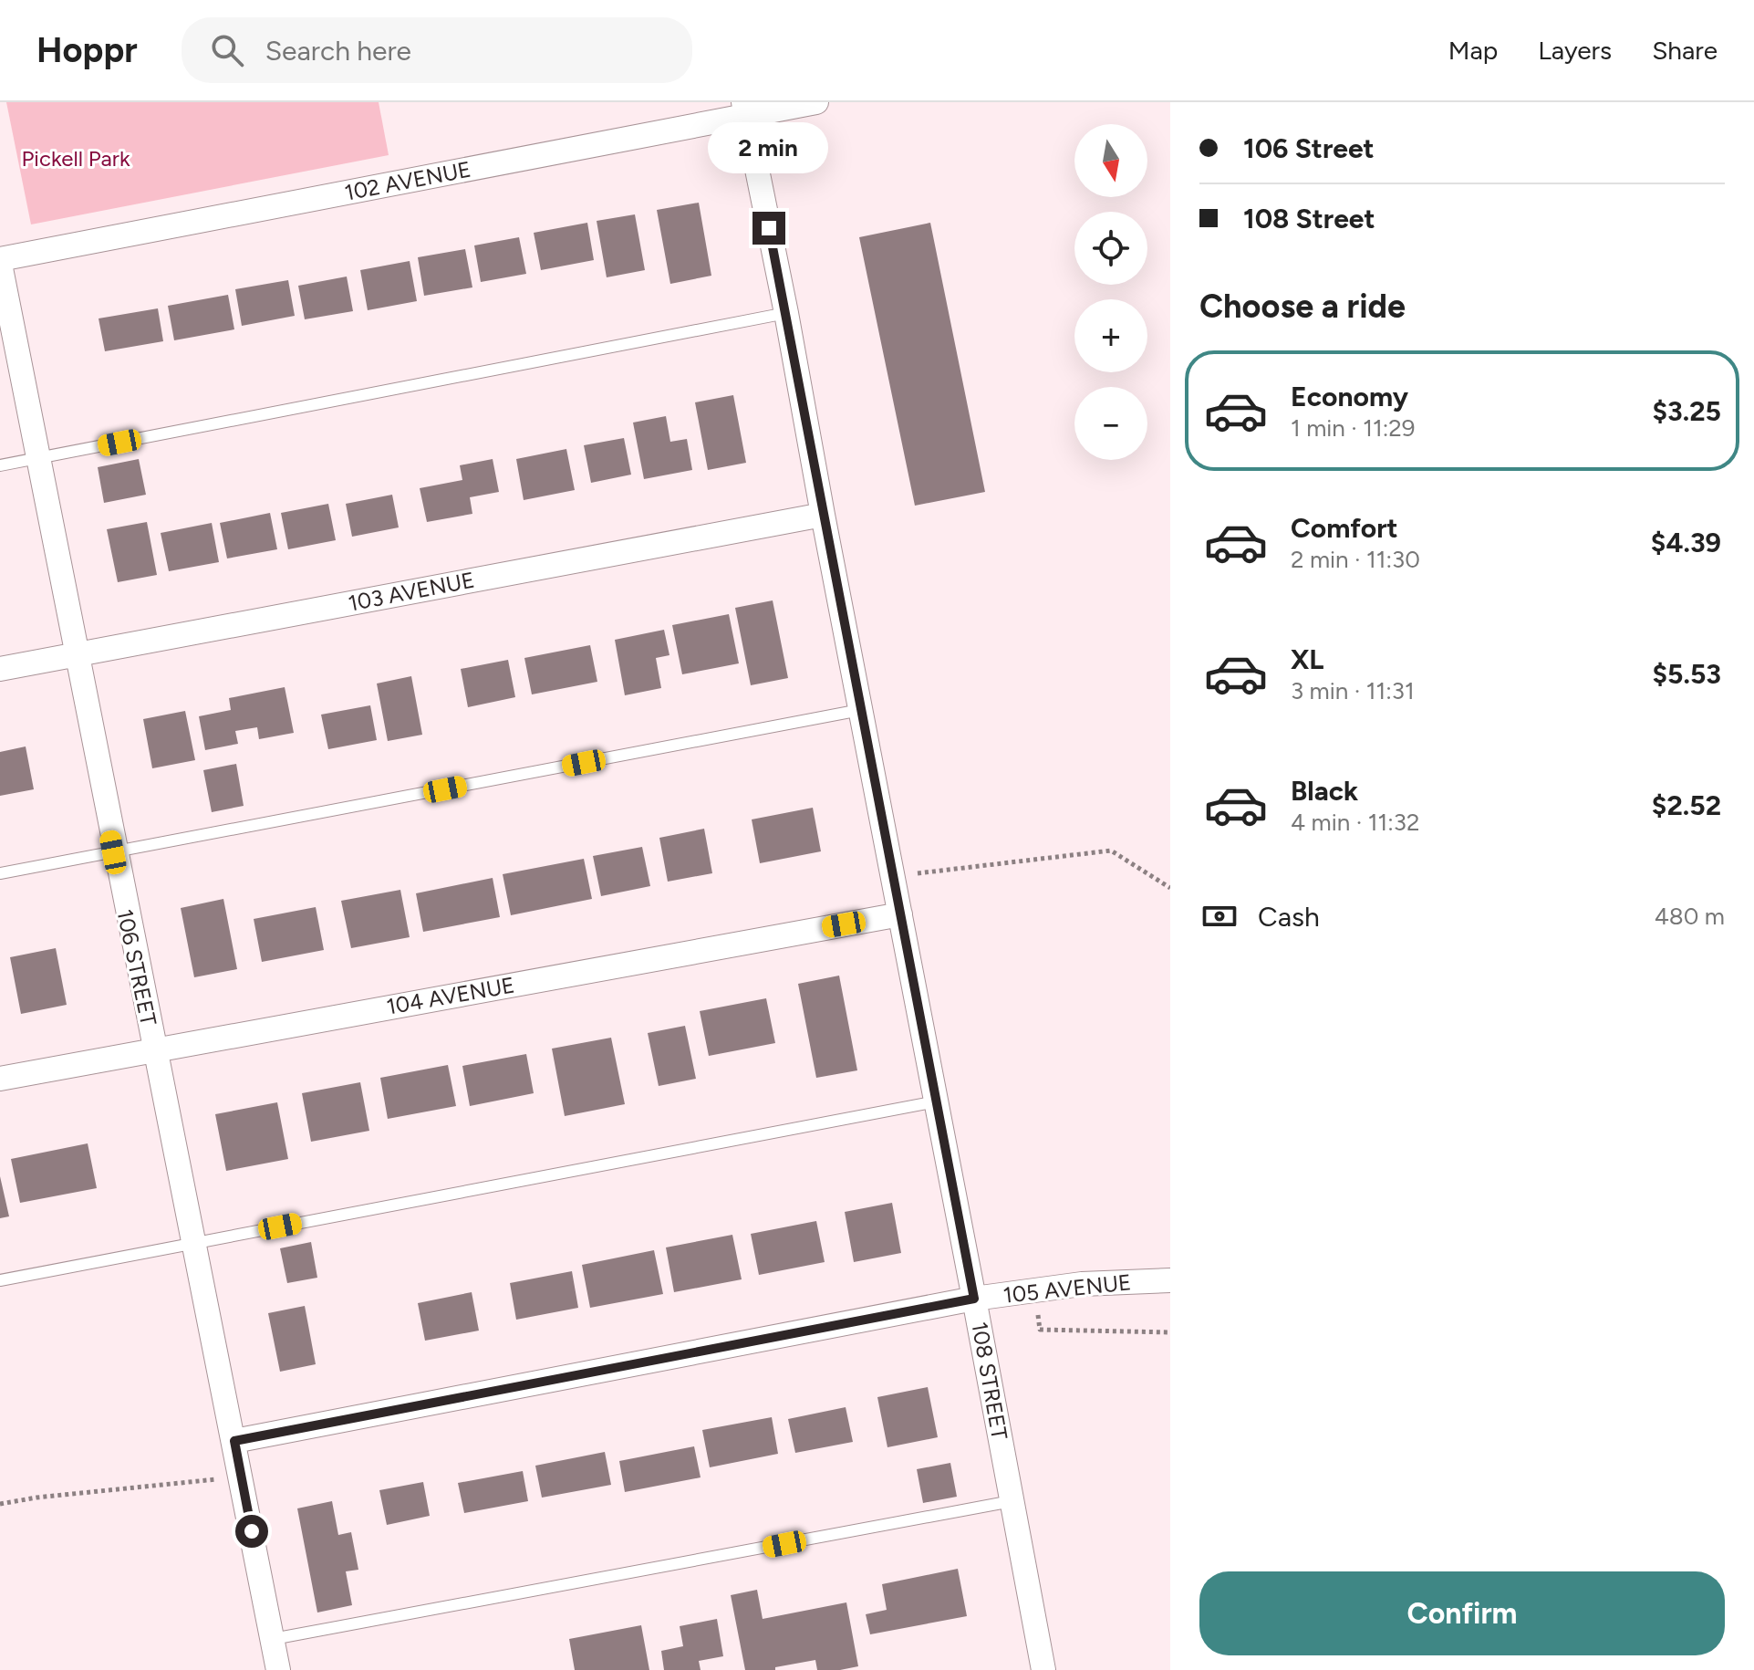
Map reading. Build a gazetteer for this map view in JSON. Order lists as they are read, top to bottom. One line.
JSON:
{"streets":{"street":["102 AVENUE","103 AVENUE","106 STREET","104 AVENUE","105 AVENUE","108 STREET"]},"crossings":[["102 AVENUE","106 STREET"],["102 AVENUE","108 STREET"],["103 AVENUE","106 STREET"],["103 AVENUE","108 STREET"],["106 STREET","104 AVENUE"],["106 STREET","105 AVENUE"],["104 AVENUE","108 STREET"],["105 AVENUE","108 STREET"]],"parks":["Pickell Park"],"north":"bottom","page":{"header":"Hoppr","search":"Search here","nav":["Map","Layers","Share"],"banner":["106 Street","108 Street"],"bubble":"2 min","map_buttons":["+","−"],"heading":"Choose a ride","list":[{"name":"Economy","note":"1 min · 11:29","value":"$3.25"},{"name":"Comfort","note":"2 min · 11:30","value":"$4.39"},{"name":"XL","note":"3 min · 11:31","value":"$5.53"},{"name":"Black","note":"4 min · 11:32","value":"$2.52"}],"pay":["Cash","480 m"],"buttons":"Confirm"}}
